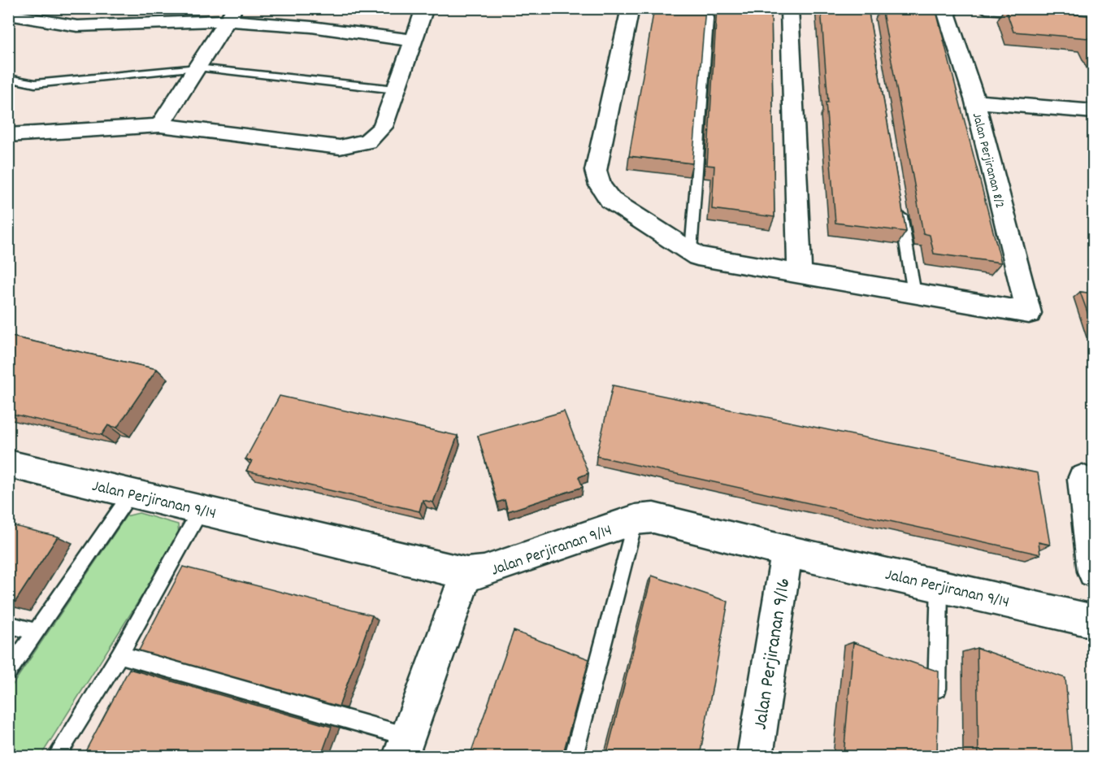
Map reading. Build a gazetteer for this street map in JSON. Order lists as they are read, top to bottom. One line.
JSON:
{"streets":{"street":["Jalan Perjiranan 8/2","Jalan Perjiranan 9/14","Jalan Perjiranan 9/16"]},"crossings":[["Jalan Perjiranan 9/14","Jalan Perjiranan 9/16"]]}
